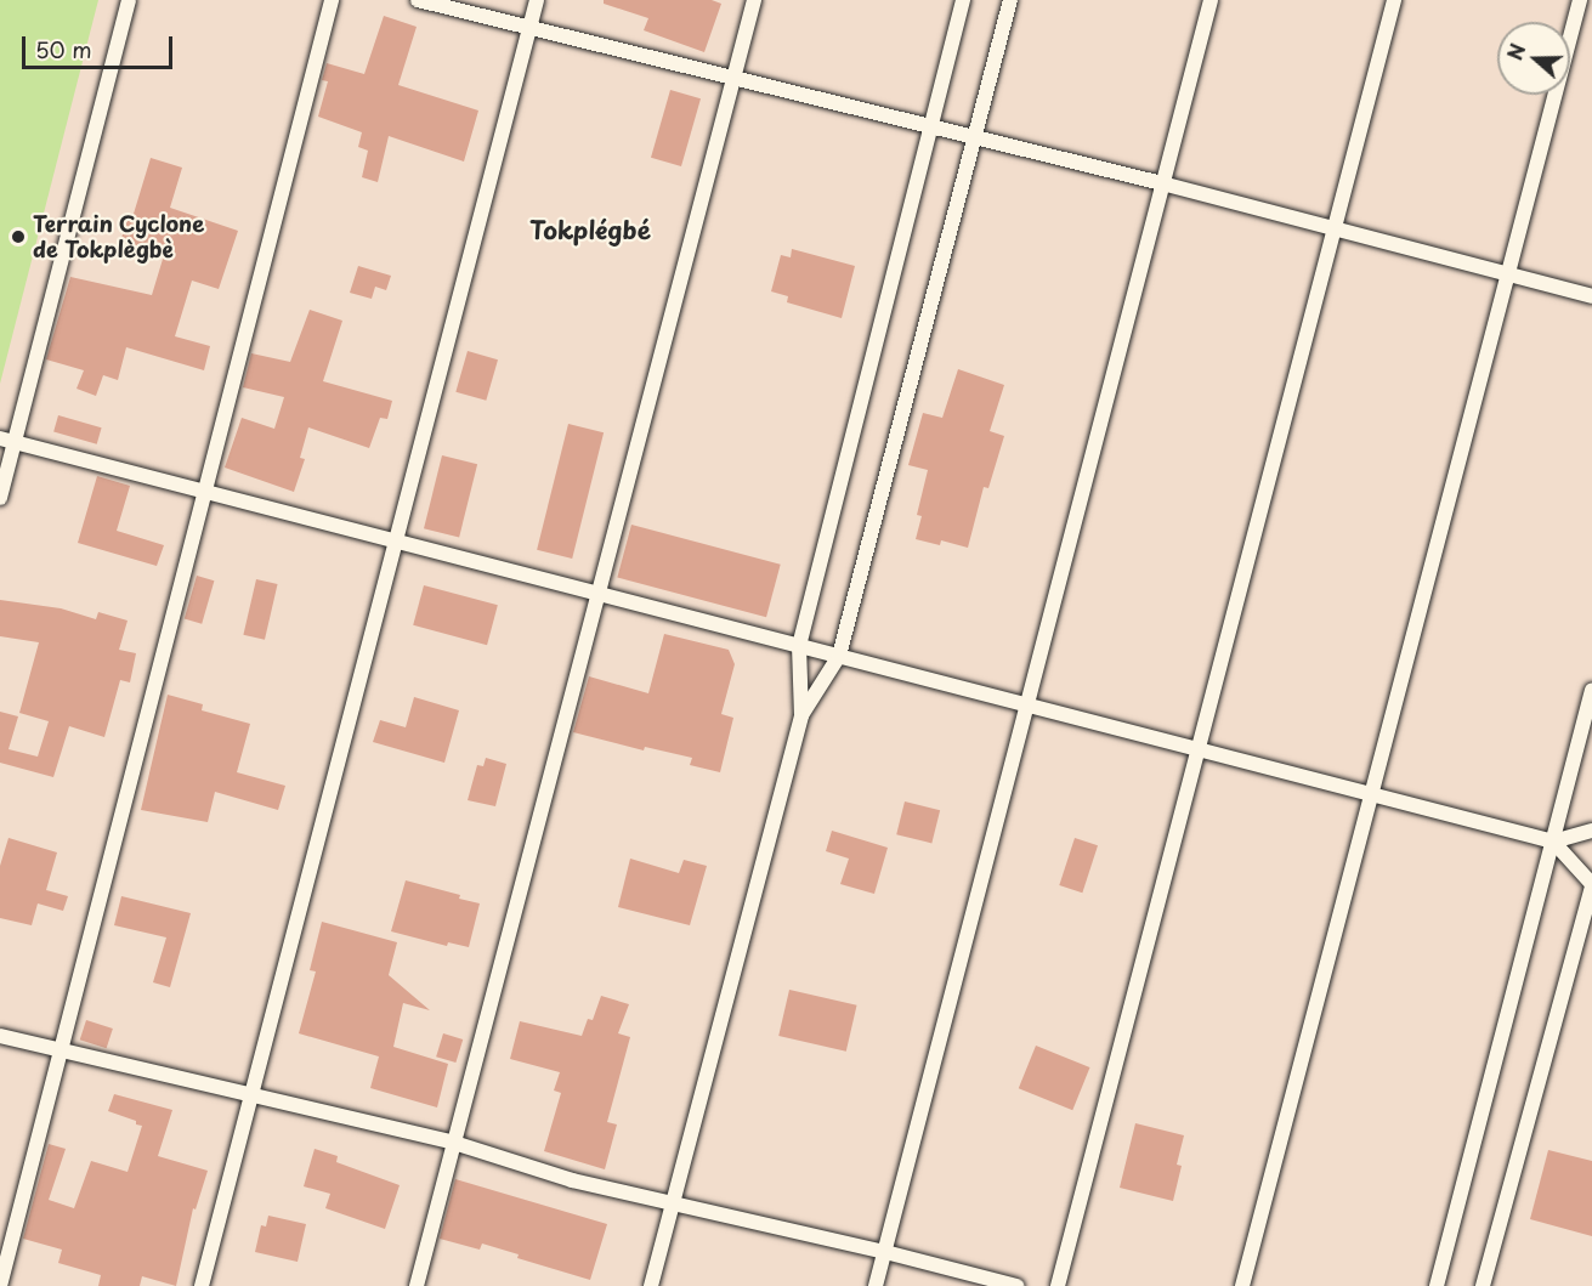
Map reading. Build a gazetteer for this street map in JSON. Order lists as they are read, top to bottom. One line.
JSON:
{"districts":["Tokplégbé"],"places":["Terrain Cyclone de Tokplègbè"],"scale_bar":"50 m","north":"left"}
